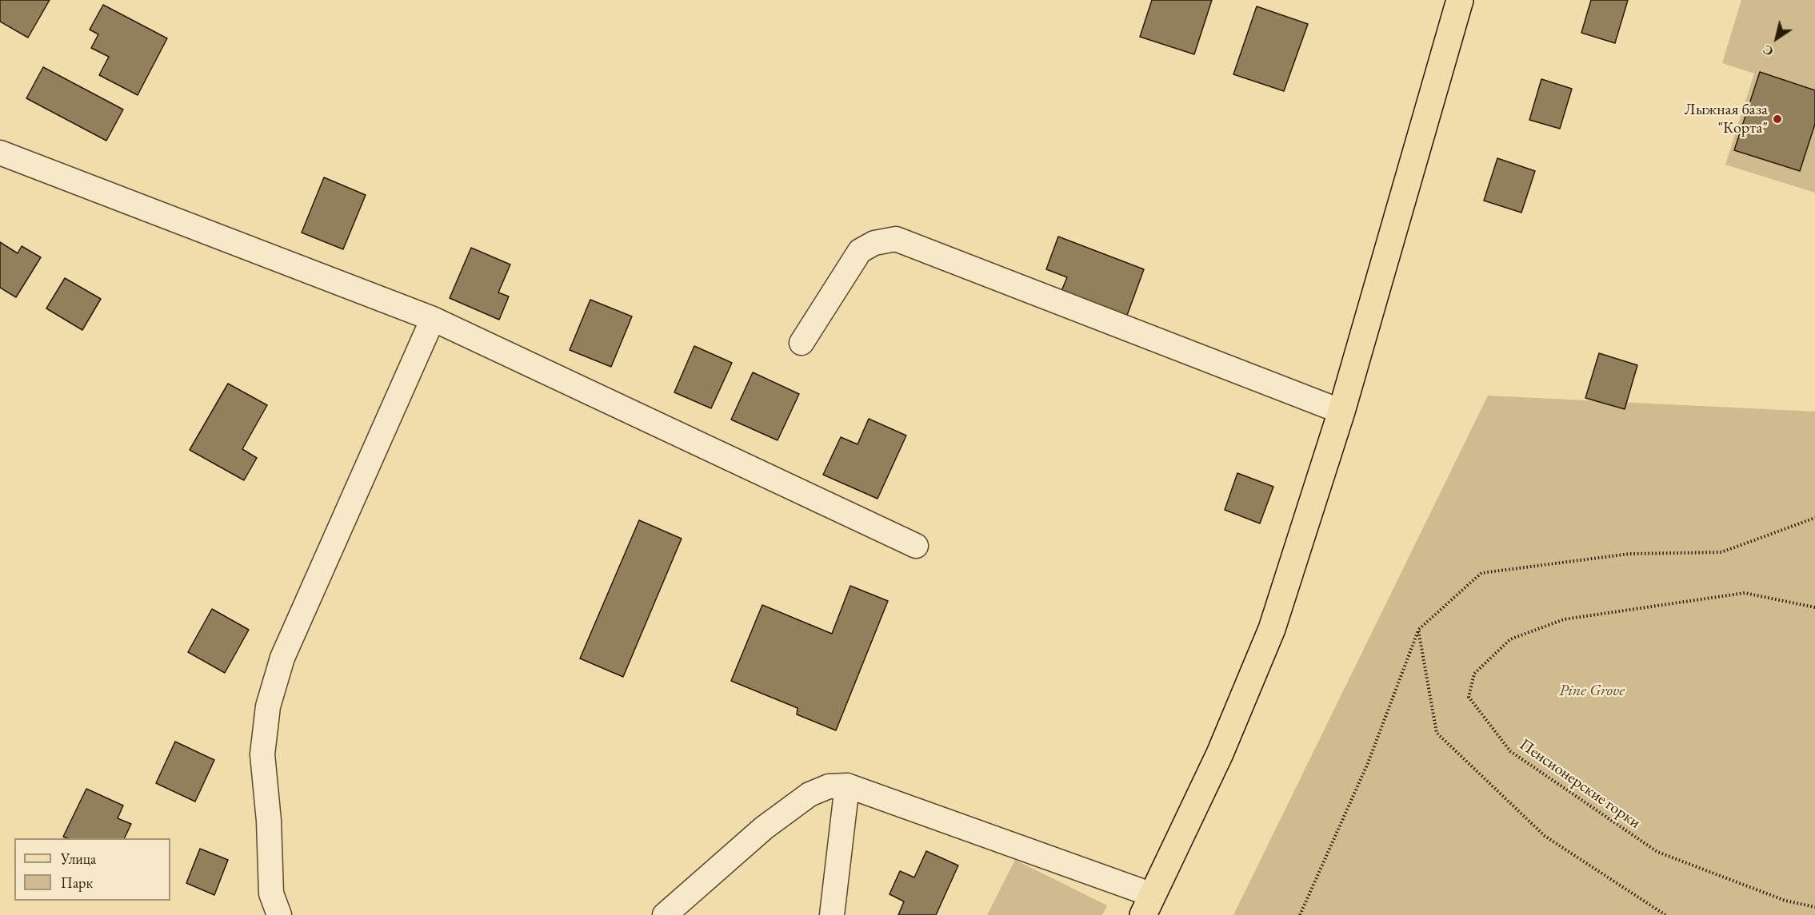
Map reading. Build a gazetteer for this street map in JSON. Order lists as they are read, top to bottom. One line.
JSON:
{"streets":{"path":["Пенсионерские горки"]},"parks":["Pine Grove"],"places":["Лыжная база \"Корта\""],"legend":["Улица","Парк"],"north":"bottom left"}
